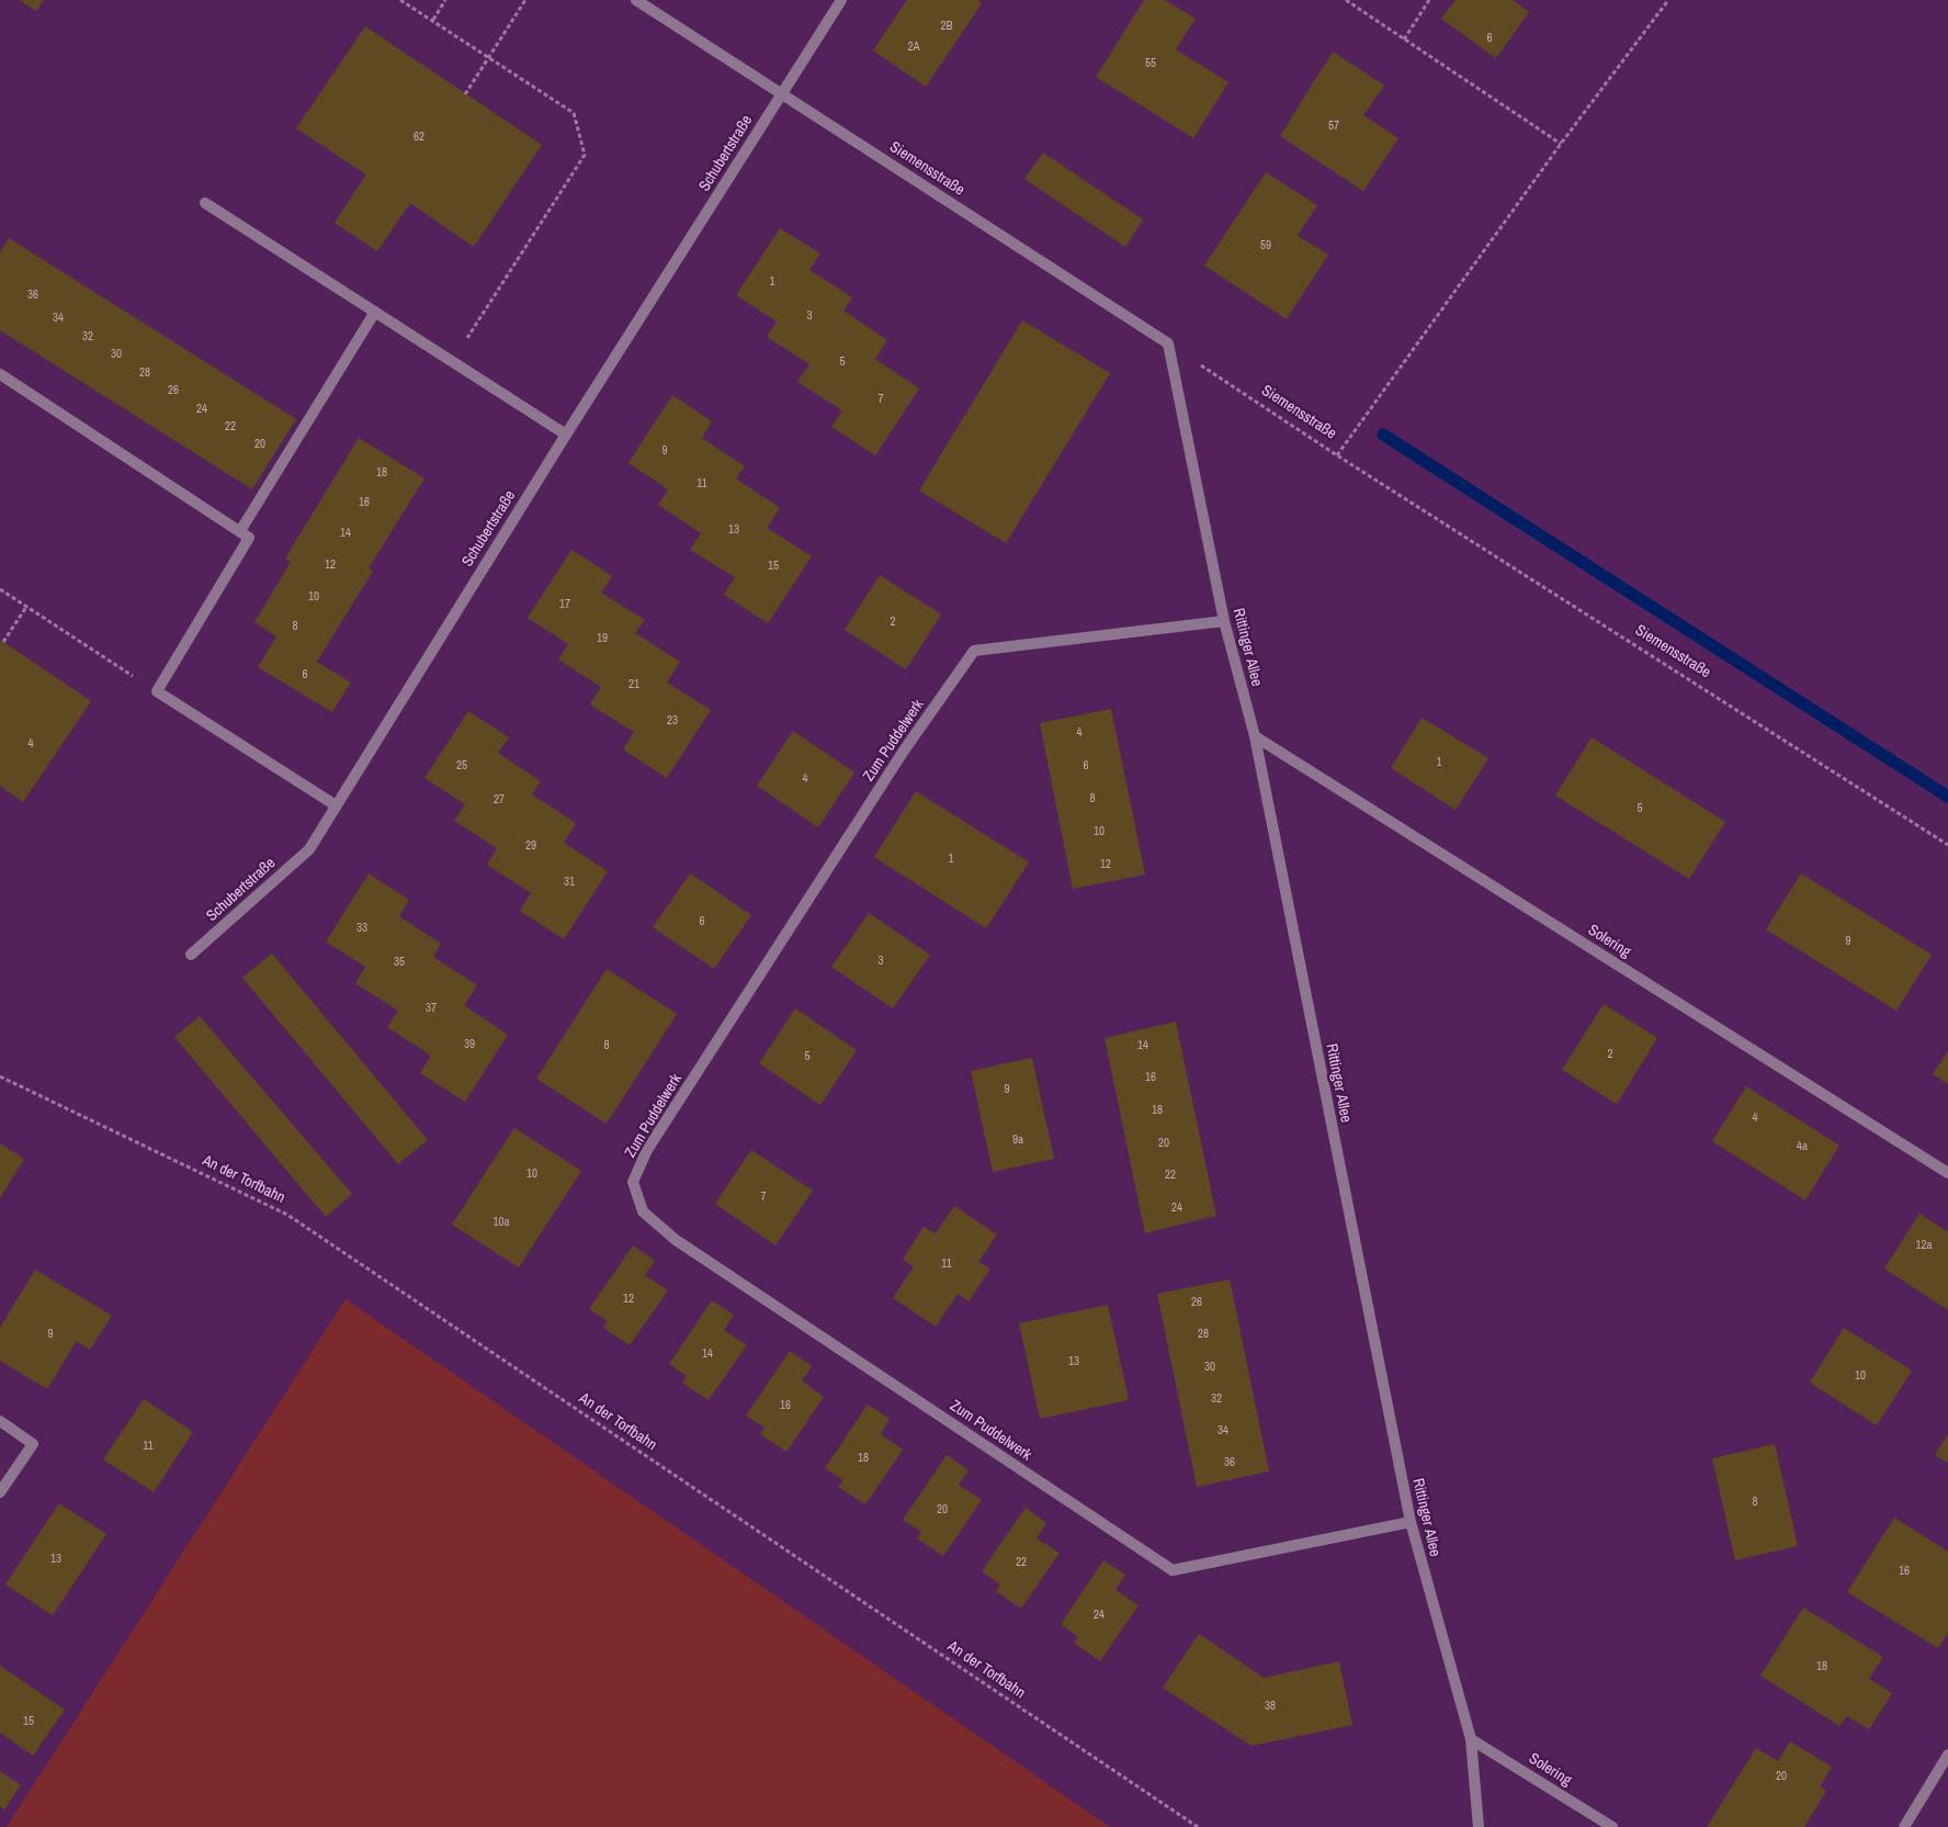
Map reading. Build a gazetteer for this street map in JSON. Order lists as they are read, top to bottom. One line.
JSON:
{"streets":{"street":["Schubertstraße","Siemensstraße","Rittinger Allee","Zum Puddelwerk","Solering"],"path":["An der Torfbahn"]},"crossings":[["Schubertstraße","Siemensstraße"],["Siemensstraße","Rittinger Allee"],["Rittinger Allee","Zum Puddelwerk"],["Rittinger Allee","Solering"]],"house_numbers":["2B","6","2A","55","57","62","59","1","36","3","34","32","30","5","28","26","7","24","22","20","9","18","11","16","13","14","12","15","10","17","2","8","19","6","21","23","4","4","1","25","6","4","8","27","5","10","29","1","12","31","6","33","9","3","35","37","39","8","14","2","5","16","9","18","4","9a","20","4a","10","22","7","24","10a","12a","11","12","26","9","28","14","13","30","10","32","16","34","11","18","36","8","20","13","22","16","24","18","38","15","20"]}
